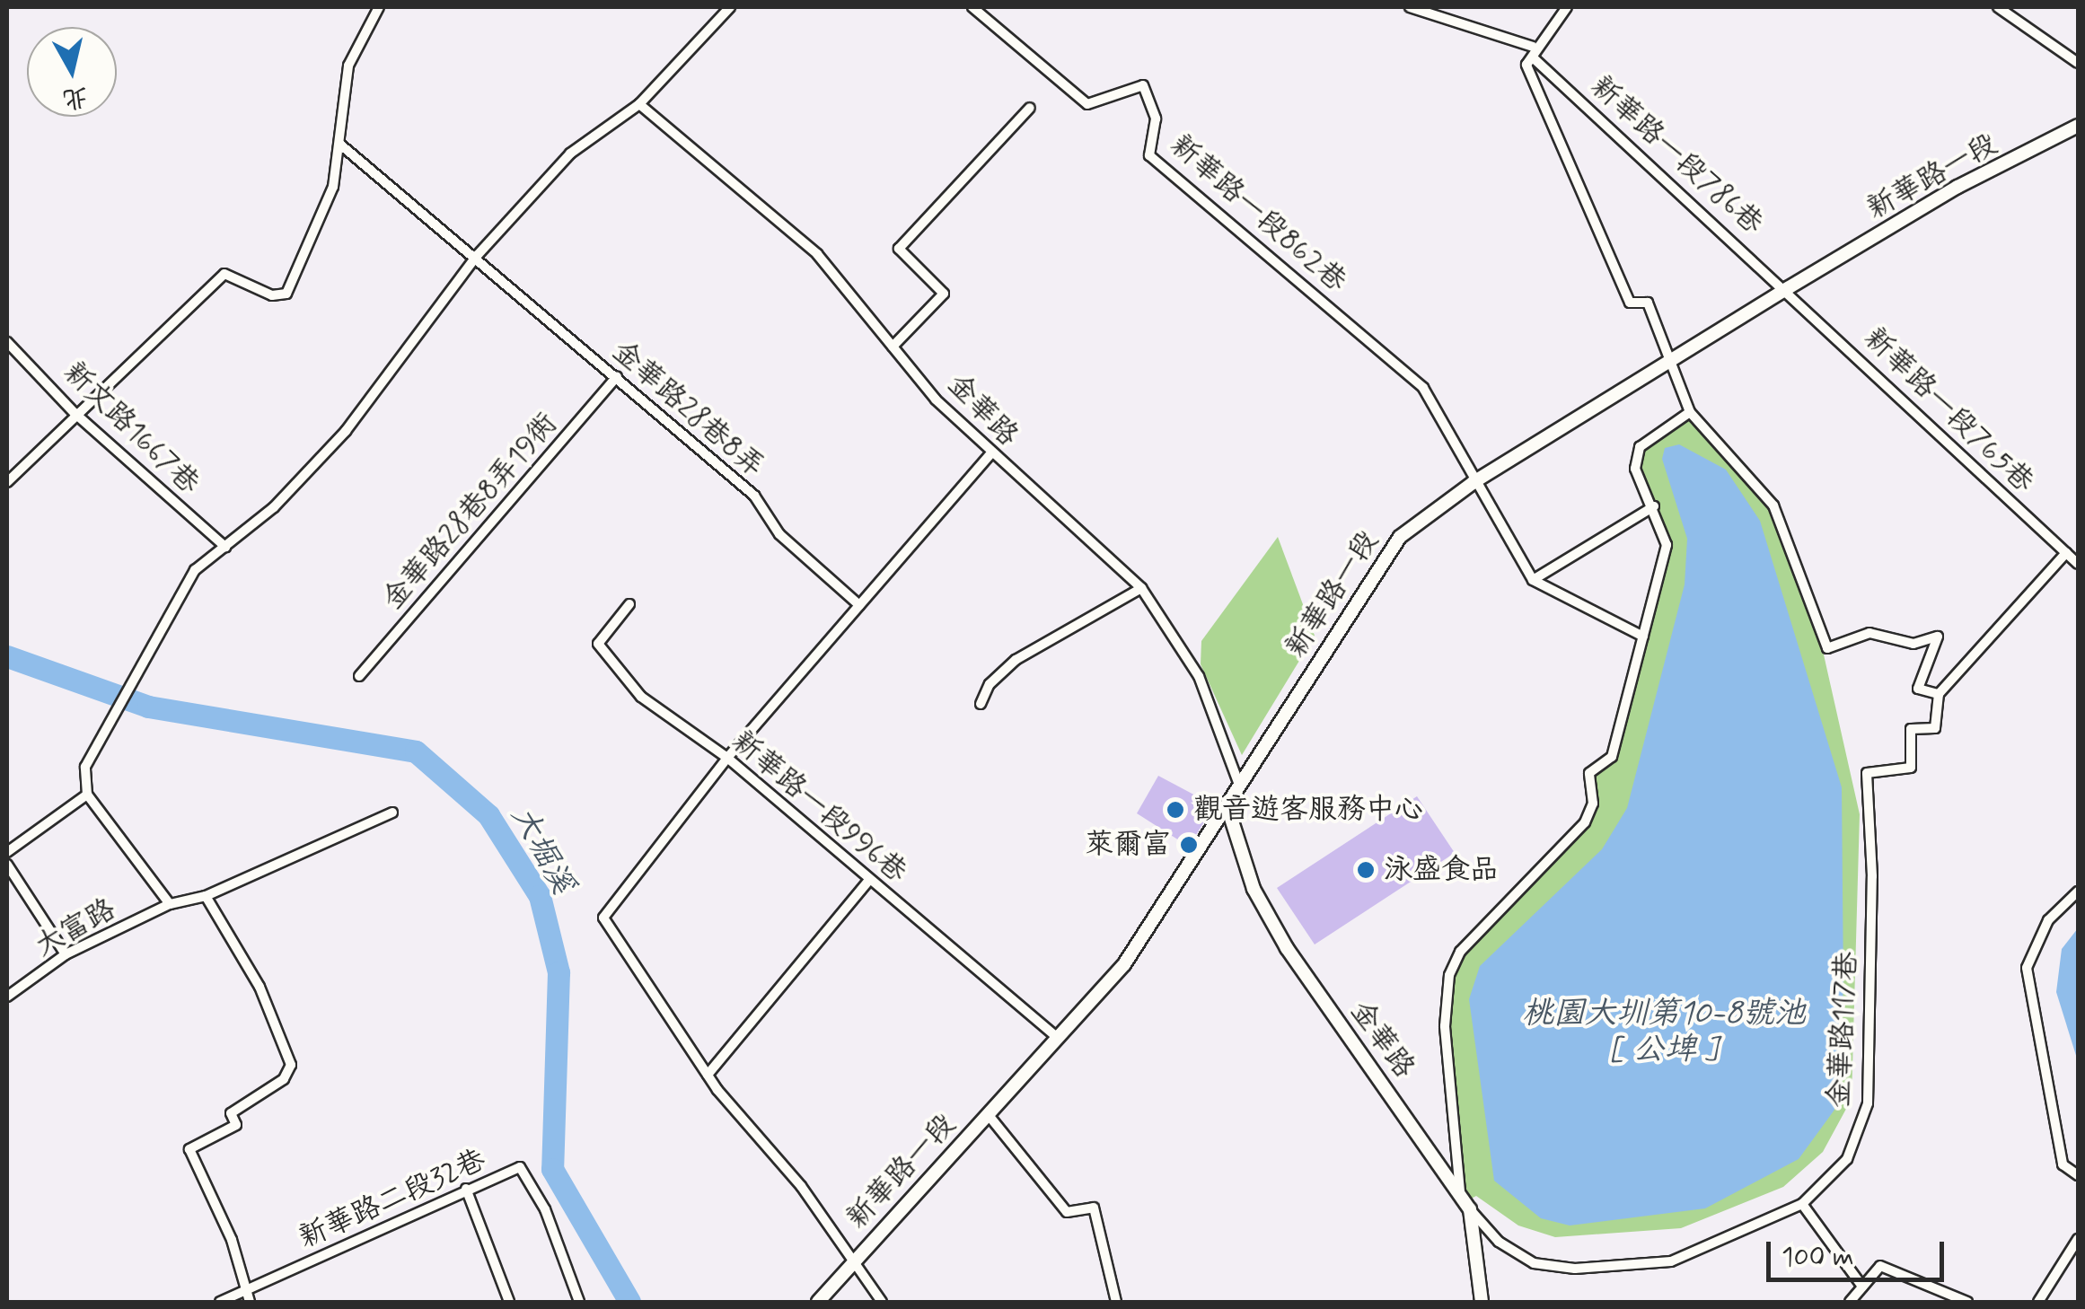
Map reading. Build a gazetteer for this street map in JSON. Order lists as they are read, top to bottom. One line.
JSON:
{"streets":{"street":["新華路一段786巷","新華路一段","新華路一段862巷","金華路28巷8弄","金華路","新華路一段765巷","新文路1667巷","金華路28巷8弄19衖","新華路一段996巷","大富路","金華路117巷","新華路二段32巷"]},"crossings":[["新華路一段786巷","新華路一段"],["新華路一段786巷","新華路一段765巷"],["新華路一段","新華路一段862巷"],["新華路一段","金華路"],["新華路一段","新華路一段765巷"],["新華路一段","新華路一段996巷"],["金華路28巷8弄","金華路28巷8弄19衖"],["金華路","金華路117巷"]],"water":["大堀溪","桃園大圳第10-8號池 [ 公埤 ]"],"places":["觀音遊客服務中心","萊爾富","泳盛食品"],"scale_bar":"100 m","north":"bottom"}
